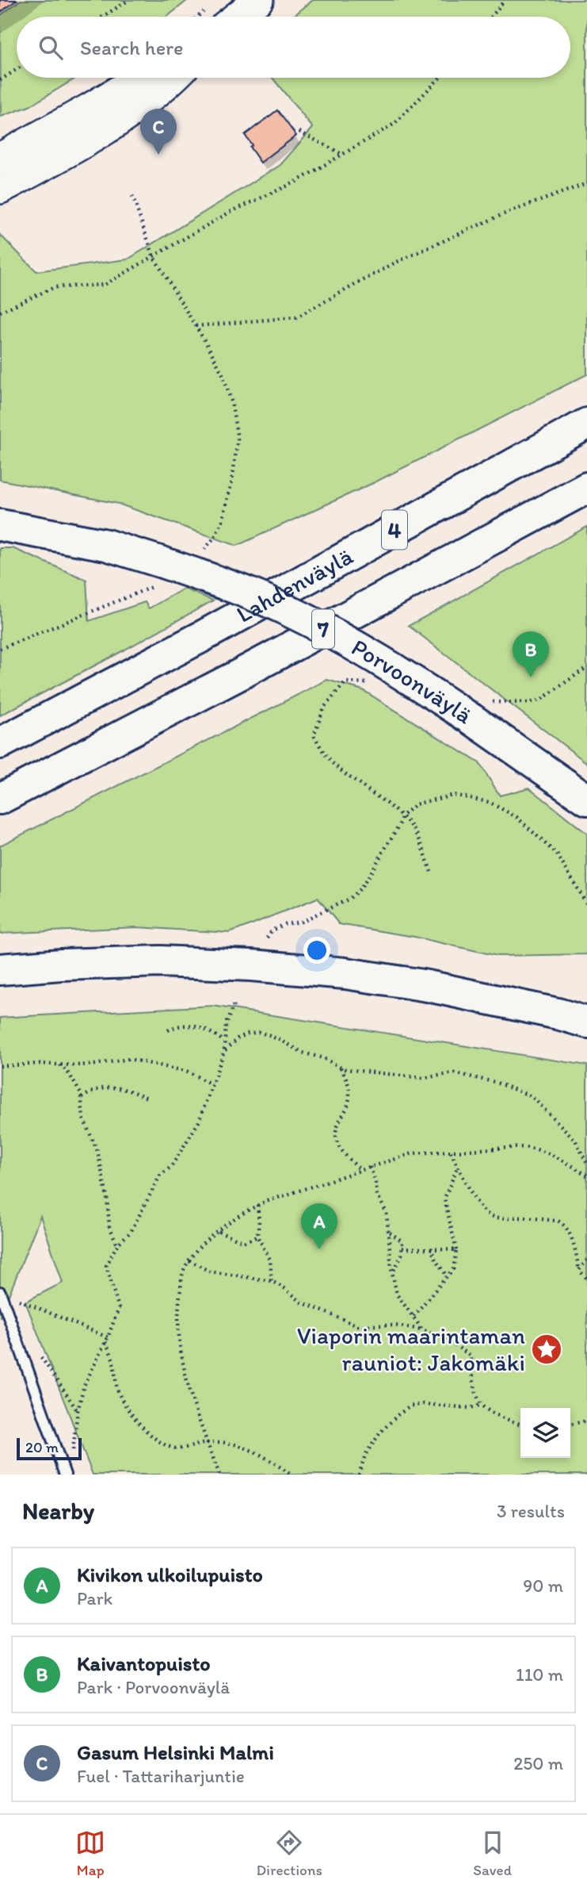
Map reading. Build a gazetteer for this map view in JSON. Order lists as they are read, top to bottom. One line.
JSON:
{"streets":{"highway":["4","Lahdenväylä","7","Porvoonväylä"]},"places":{"place":["Viaporin maarintaman rauniot: Jakomäki"]},"scale_bar":"20 m","page":{"search":"Search here","pins":["C","B","A"],"scale":"20 m","heading":["Nearby","3 results"],"list":[{"mark":"A","name":"Kivikon ulkoilupuisto","note":"Park","value":"90 m"},{"mark":"B","name":"Kaivantopuisto","note":"Park · Porvoonväylä","value":"110 m"},{"mark":"C","name":"Gasum Helsinki Malmi","note":"Fuel · Tattariharjuntie","value":"250 m"}],"nav":["Map","Directions","Saved"]}}
